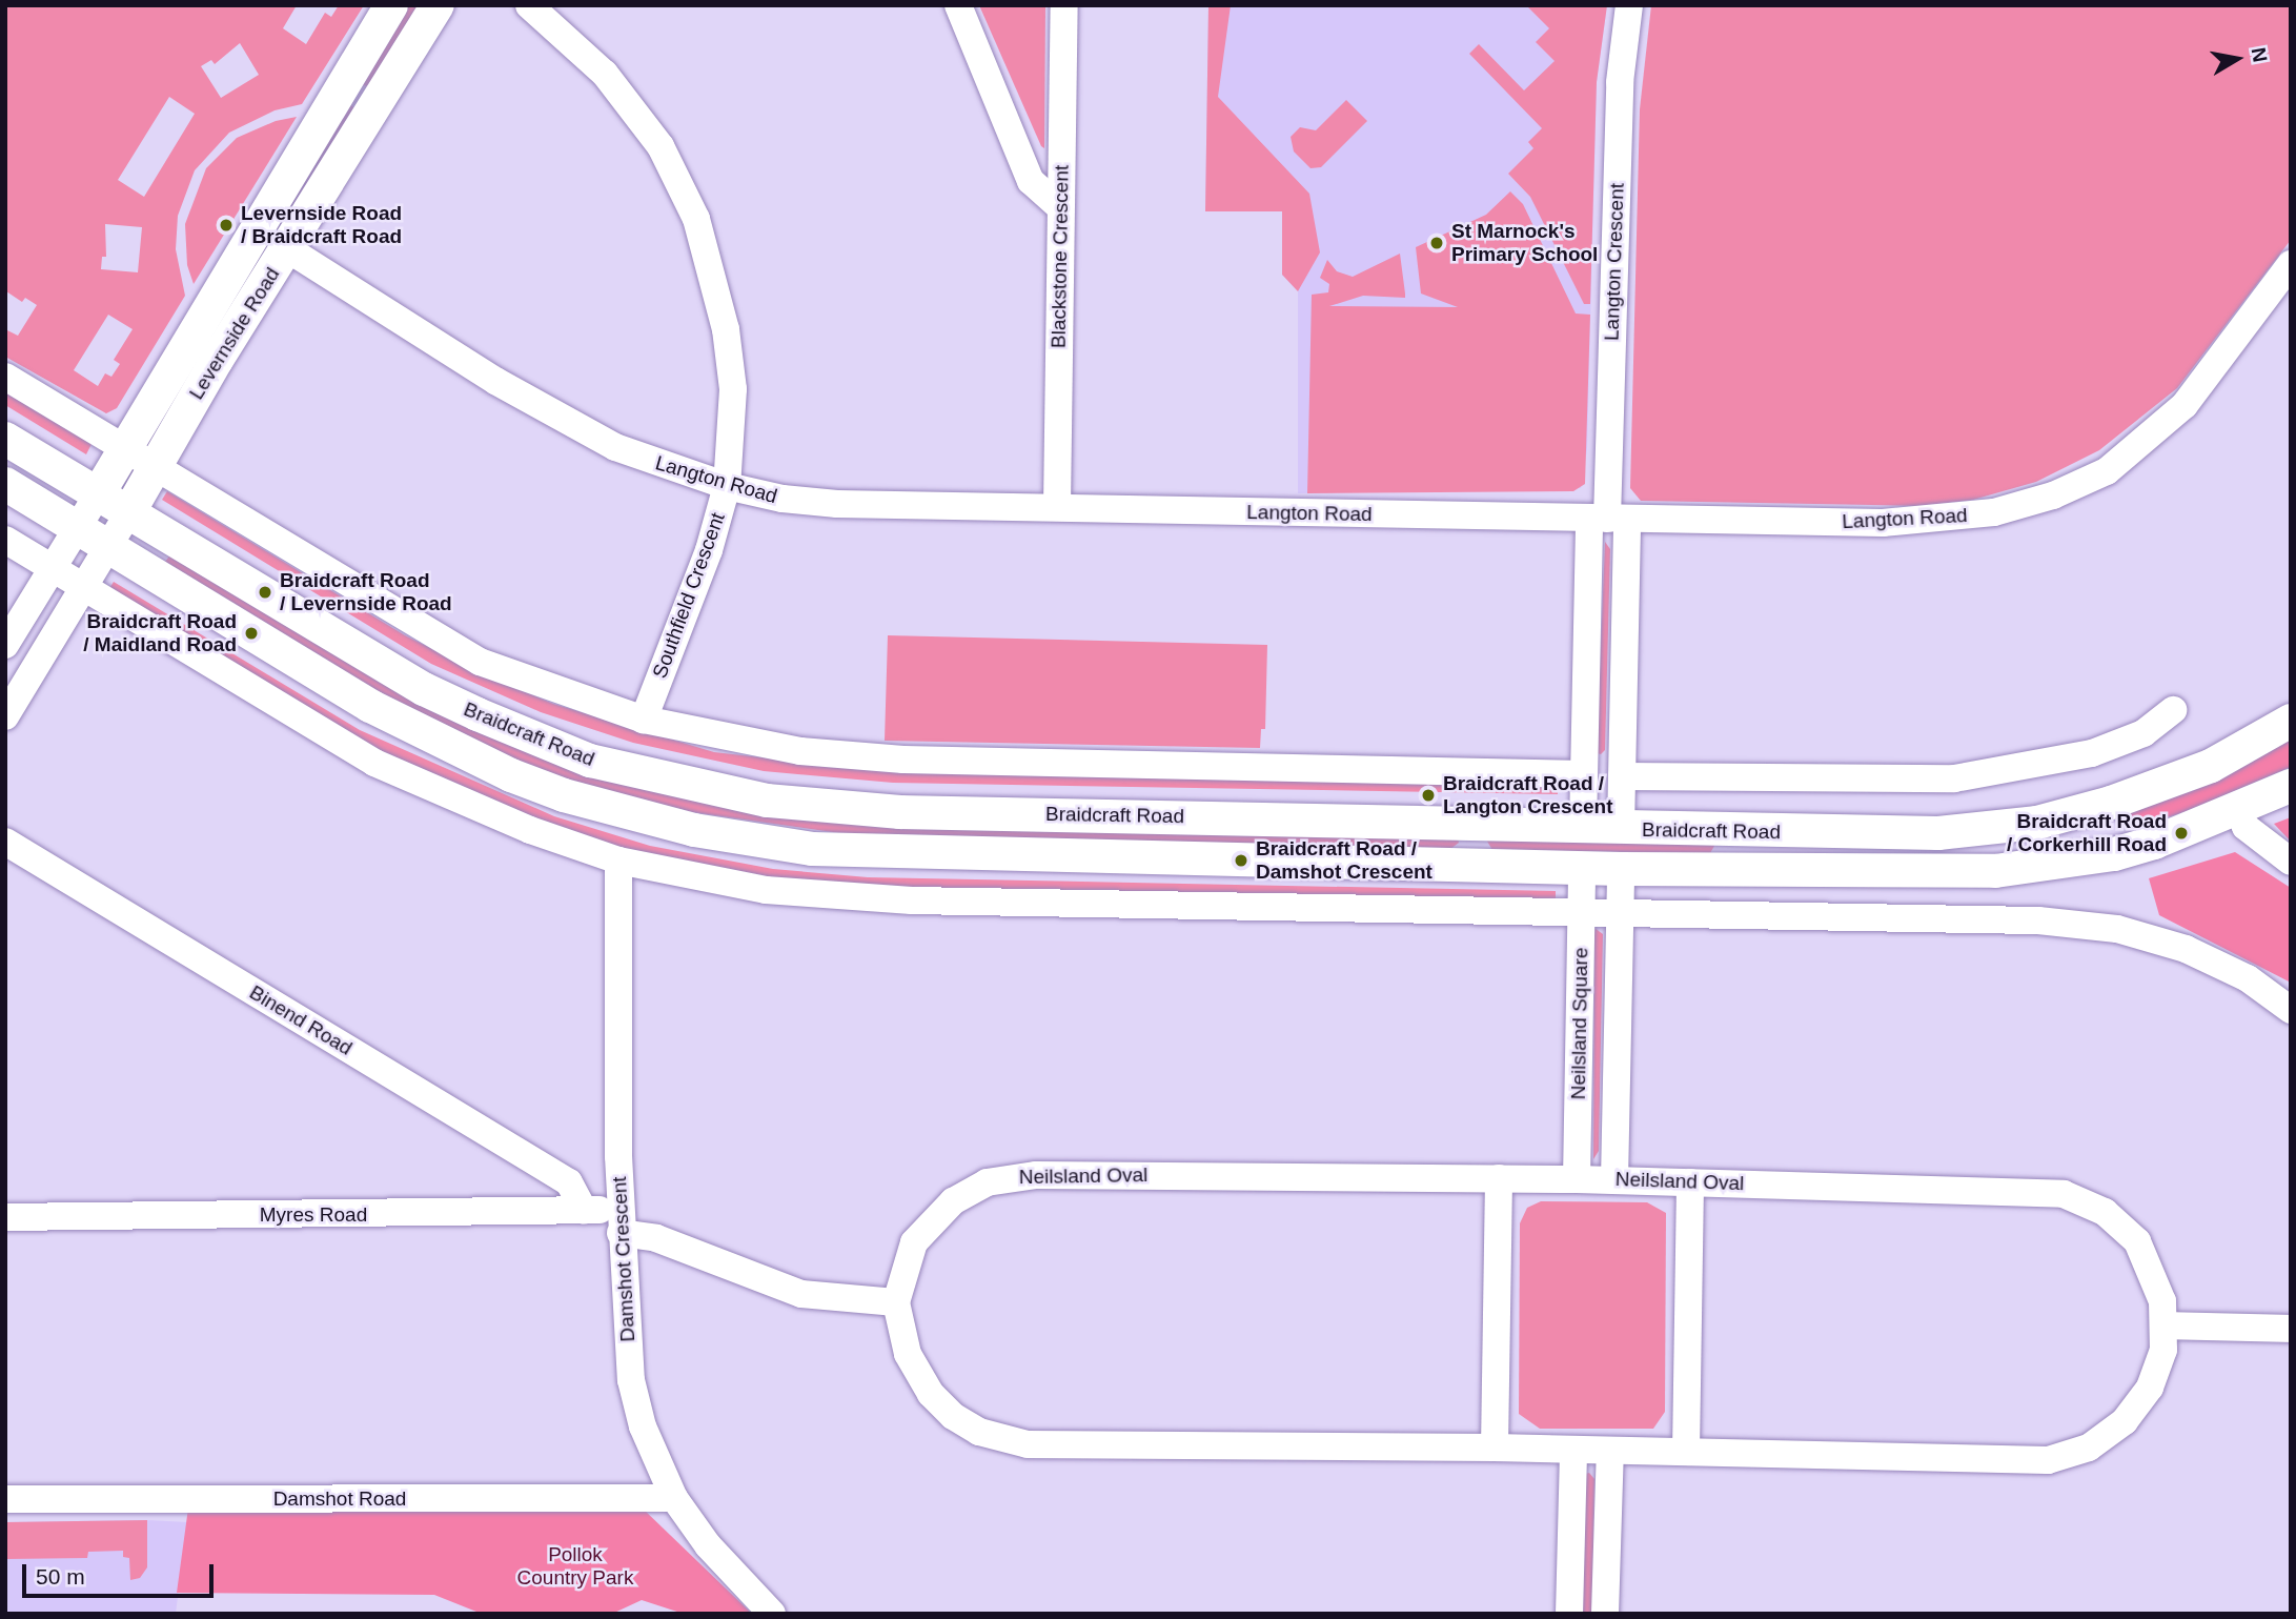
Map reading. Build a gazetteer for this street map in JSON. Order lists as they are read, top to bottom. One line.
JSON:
{"streets":{"street":["Blackstone Crescent","Langton Crescent","Levernside Road","Langton Road","Southfield Crescent","Braidcraft Road","Binend Road","Neilsland Square","Neilsland Oval","Myres Road","Damshot Crescent","Damshot Road"]},"crossings":[["Blackstone Crescent","Langton Road"],["Langton Crescent","Langton Road"],["Levernside Road","Langton Road"],["Levernside Road","Braidcraft Road"],["Langton Road","Southfield Crescent"],["Braidcraft Road","Neilsland Square"],["Binend Road","Myres Road"],["Neilsland Square","Neilsland Oval"],["Myres Road","Damshot Crescent"],["Damshot Crescent","Damshot Road"]],"parks":["Pollok Country Park"],"places":["Levernside Road / Braidcraft Road","St Marnock's Primary School","Braidcraft Road / Levernside Road","Braidcraft Road / Maidland Road","Braidcraft Road / Langton Crescent","Braidcraft Road / Corkerhill Road","Braidcraft Road / Damshot Crescent"],"scale_bar":"50 m","north":"right"}
